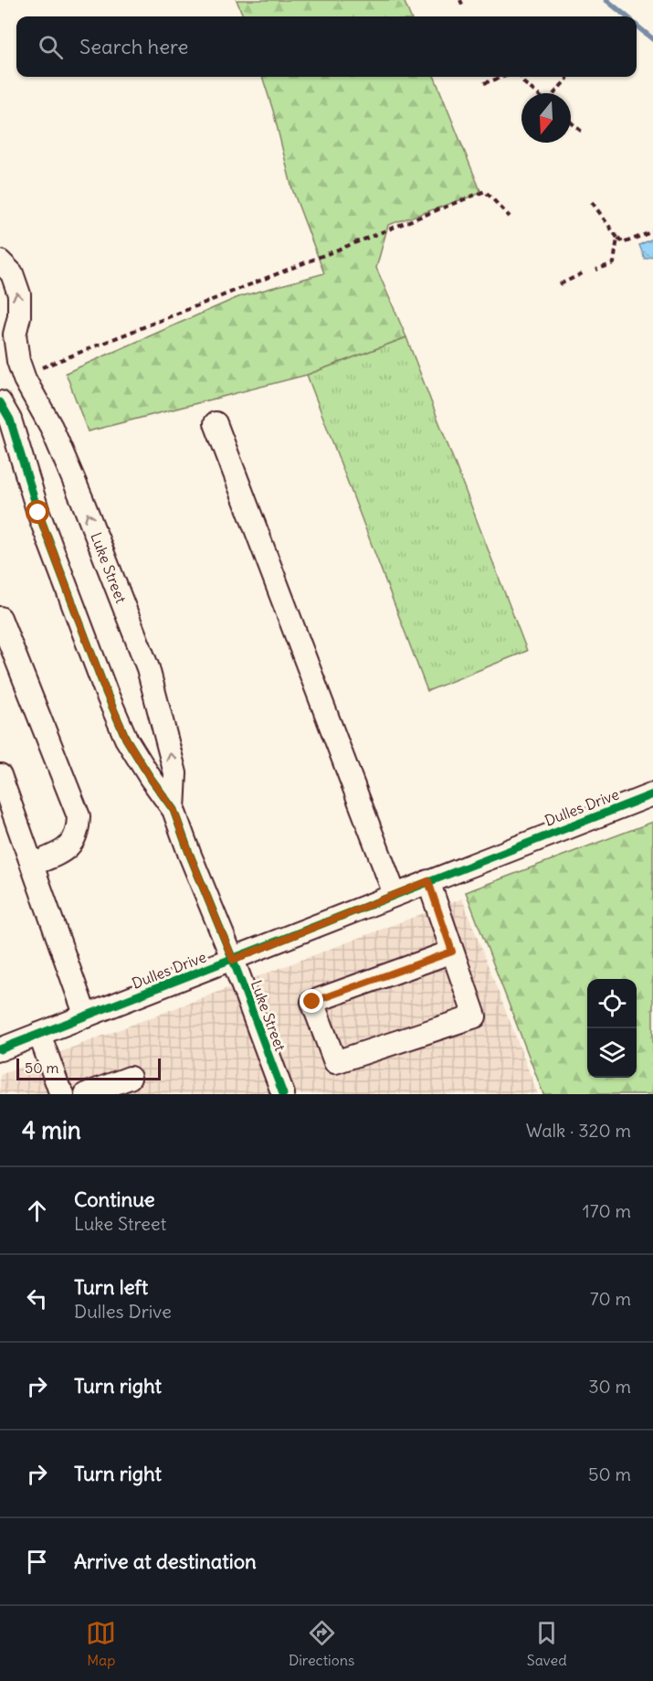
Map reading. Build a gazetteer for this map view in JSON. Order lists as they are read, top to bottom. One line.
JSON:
{"streets":{"street":["Luke Street","Dulles Drive"]},"crossings":[["Luke Street","Dulles Drive"]],"scale_bar":"50 m","north":"bottom","page":{"search":"Search here","scale":"50 m","heading":["4 min","Walk · 320 m"],"list":[["Continue","Luke Street","170 m"],["Turn left","Dulles Drive","70 m"],["Turn right","30 m"],["Turn right","50 m"],"Arrive at destination"],"nav":["Map","Directions","Saved"]}}
